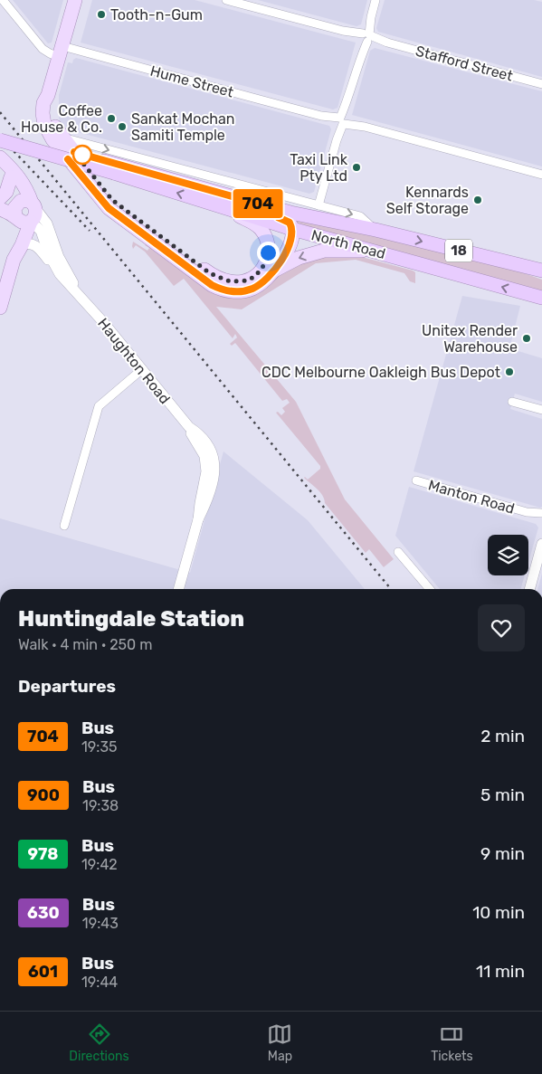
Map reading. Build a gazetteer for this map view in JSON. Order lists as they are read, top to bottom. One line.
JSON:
{"streets":{"highway":["North Road","18"],"main road":["Haughton Road"],"street":["Stafford Street","Hume Street","Manton Road"]},"places":["Tooth-n-Gum","Coffee House & Co.","Sankat Mochan Samiti Temple","Taxi Link Pty Ltd","Kennards Self Storage","Unitex Render Warehouse","CDC Melbourne Oakleigh Bus Depot"],"lines":["bus line 704"],"page":{"on_map":"704","heading":[["Huntingdale Station","Walk · 4 min · 250 m"],"Departures"],"list":[{"mark":"704","name":"Bus","note":"19:35","value":"2 min"},{"mark":"900","name":"Bus","note":"19:38","value":"5 min"},{"mark":"978","name":"Bus","note":"19:42","value":"9 min"},{"mark":"630","name":"Bus","note":"19:43","value":"10 min"},{"mark":"601","name":"Bus","note":"19:44","value":"11 min"}],"tabs":["Directions","Map","Tickets"]}}
